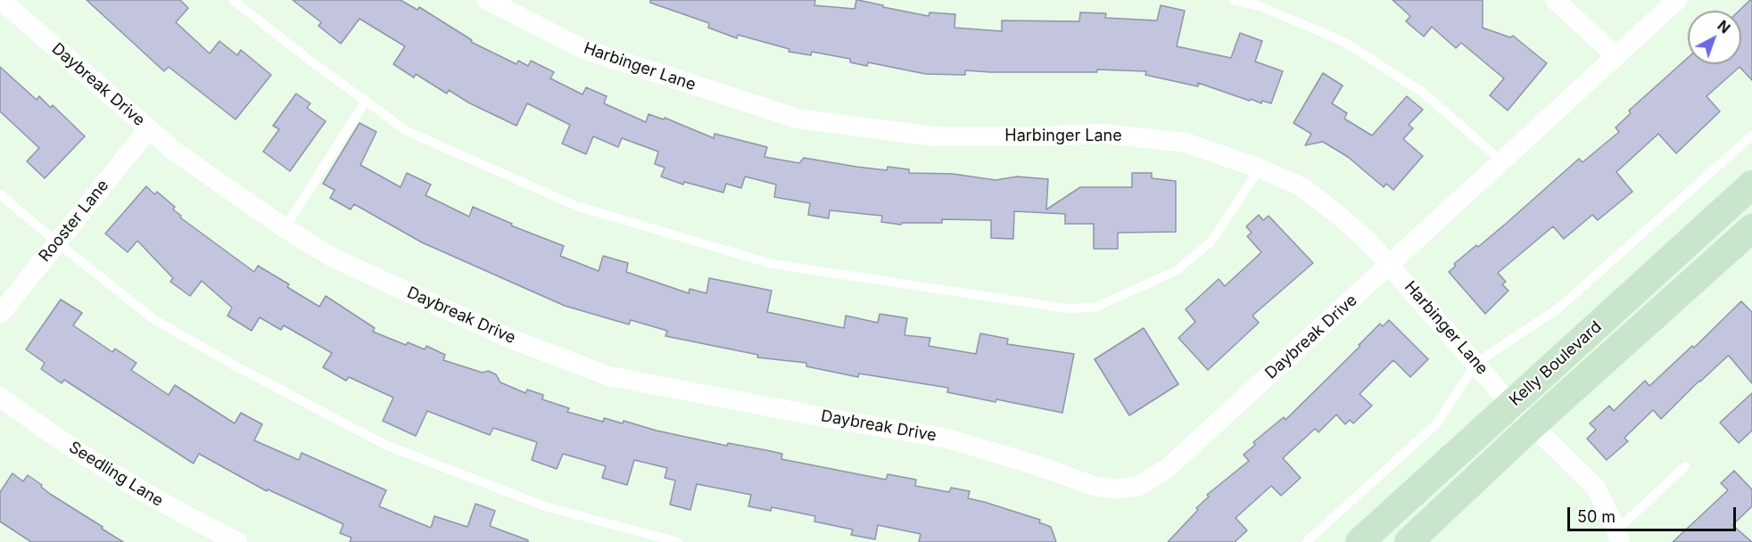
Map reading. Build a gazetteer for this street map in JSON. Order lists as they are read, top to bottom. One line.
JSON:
{"streets":{"main road":["Kelly Boulevard"],"street":["Harbinger Lane","Daybreak Drive","Rooster Lane","Seedling Lane"]},"crossings":[["Harbinger Lane","Daybreak Drive"],["Harbinger Lane","Kelly Boulevard"],["Daybreak Drive","Rooster Lane"]],"scale_bar":"50 m","north":"top right"}
